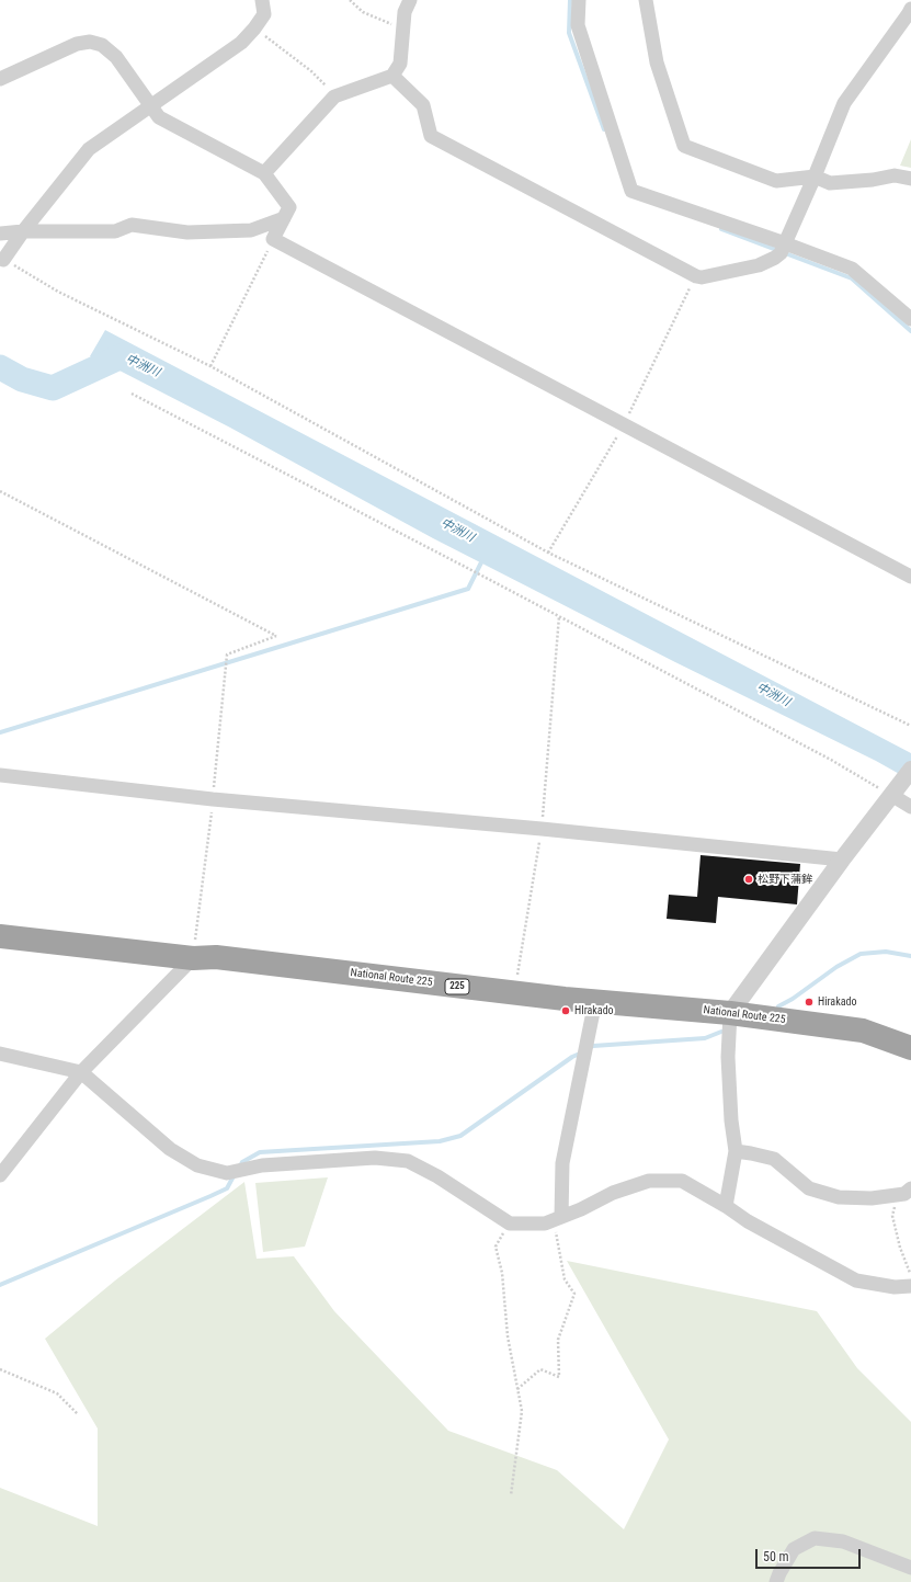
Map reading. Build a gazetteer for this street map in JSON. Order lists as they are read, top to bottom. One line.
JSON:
{"streets":{"highway":["National Route 225","225"]},"water":["中洲川"],"places":["松野下蒲鉾","Hirakado","HIrakado"],"scale_bar":"50 m"}
